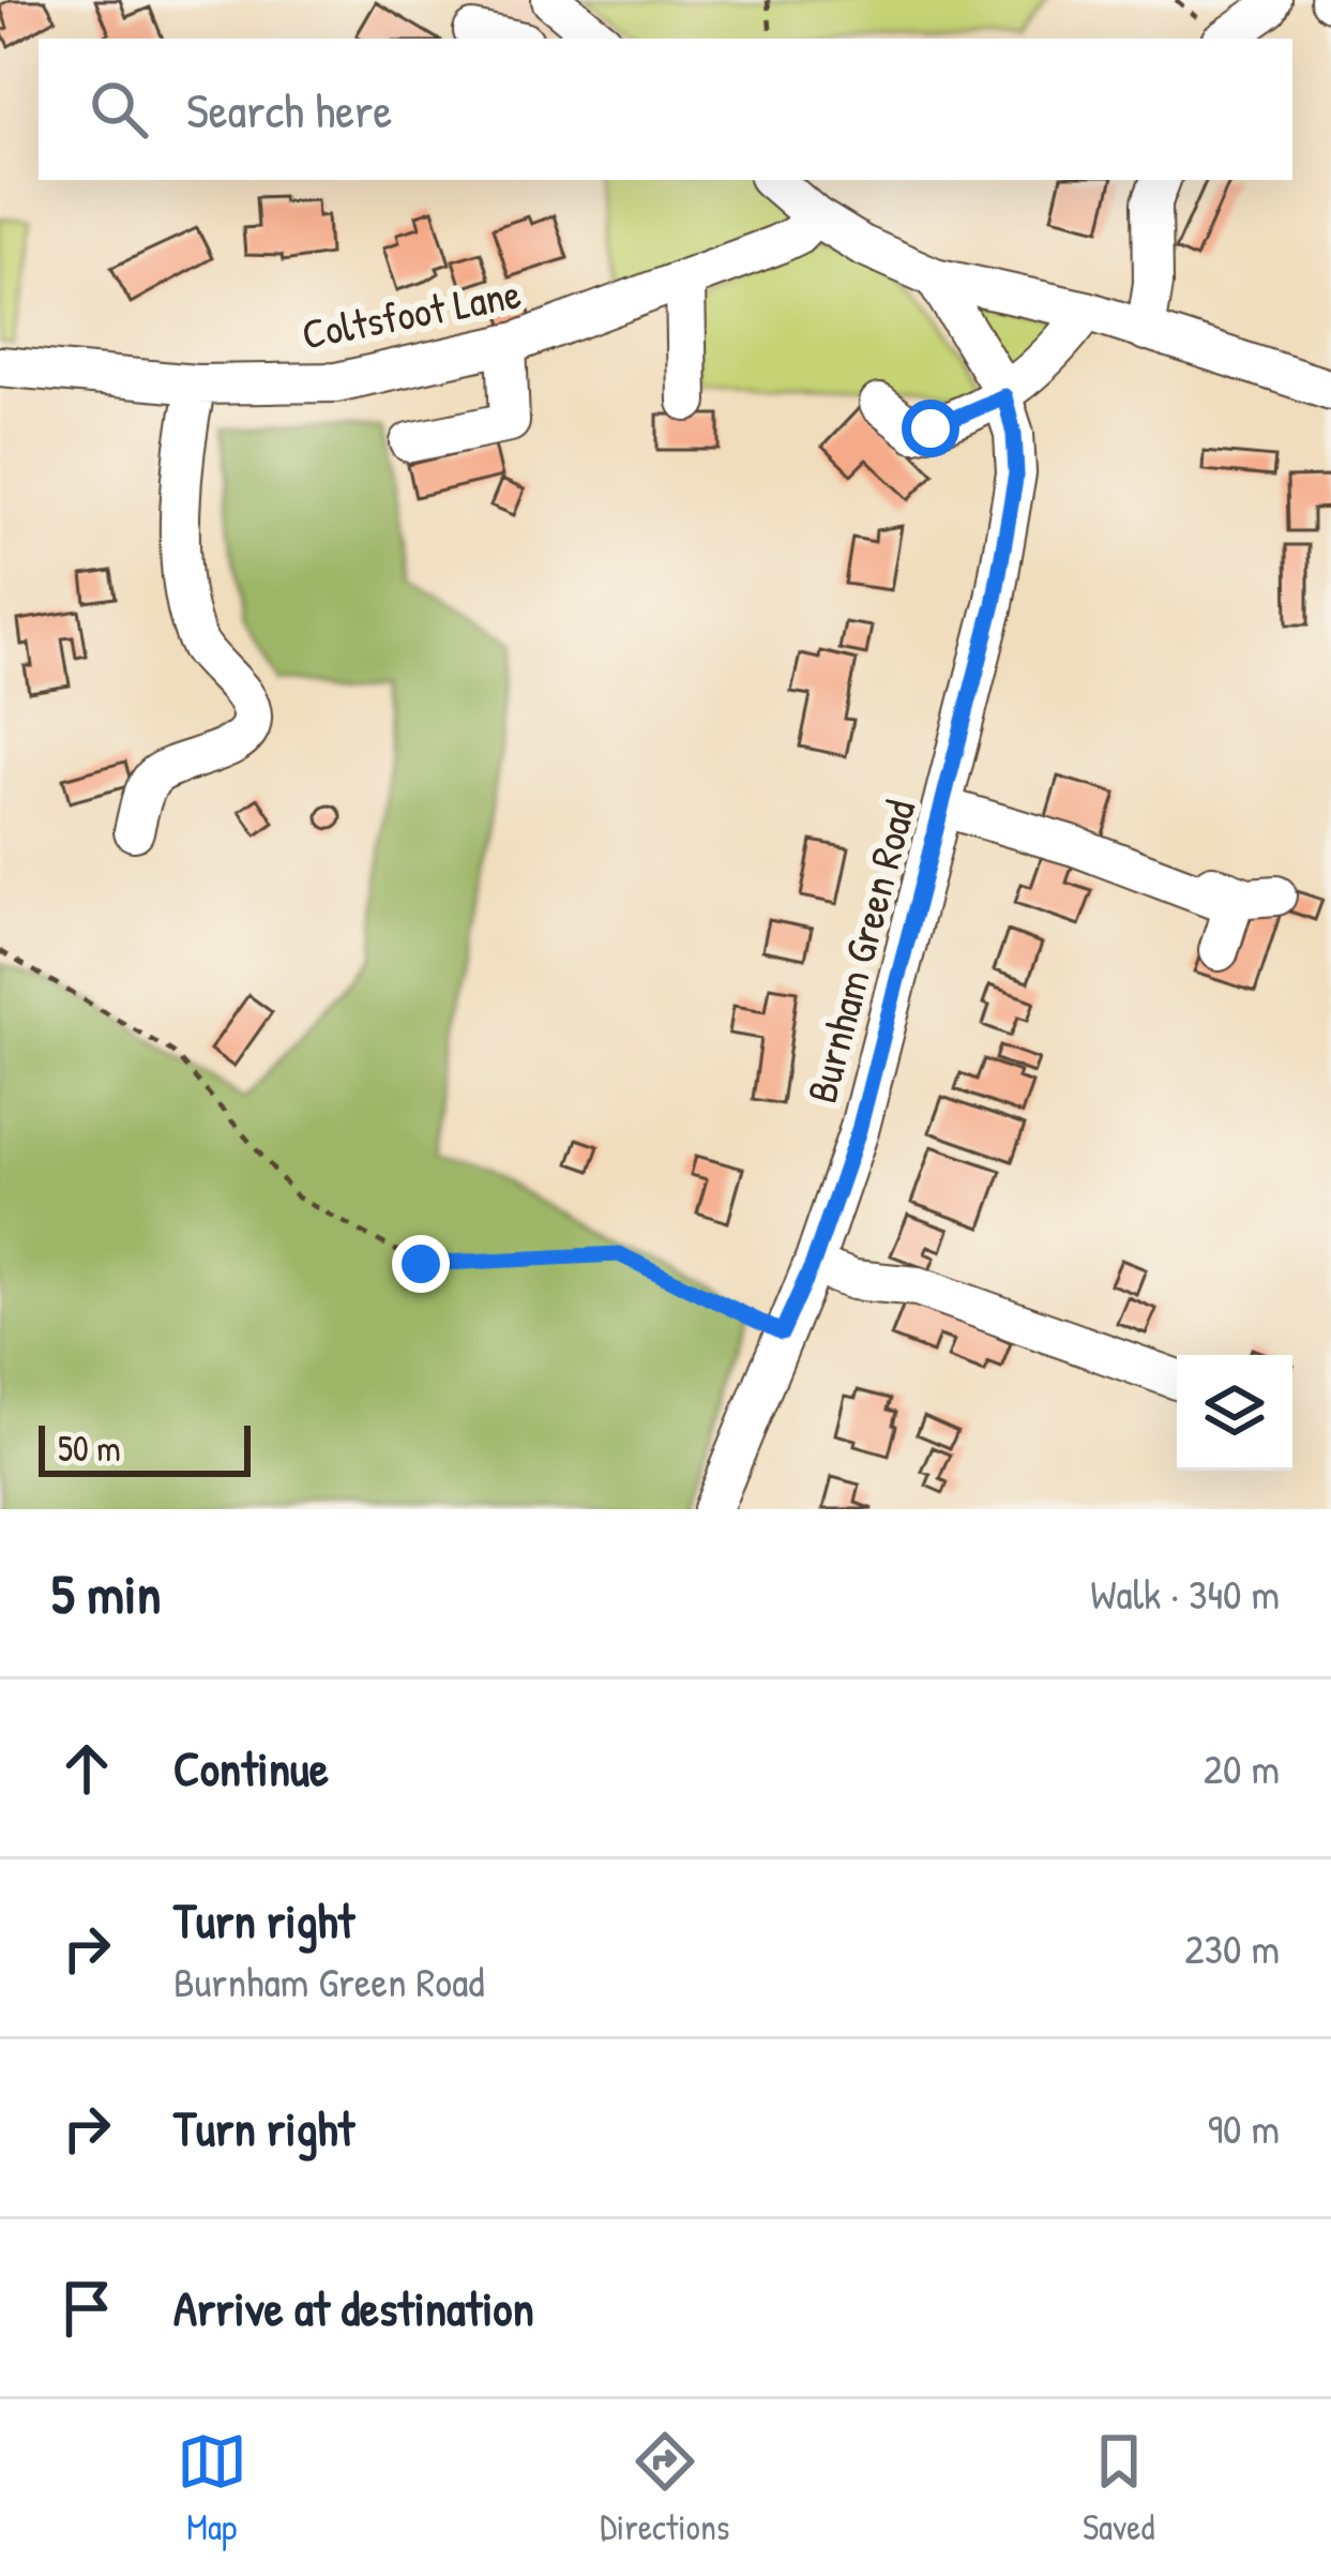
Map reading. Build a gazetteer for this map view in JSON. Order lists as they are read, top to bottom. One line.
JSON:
{"streets":{"street":["Coltsfoot Lane","Burnham Green Road"]},"scale_bar":"50 m","page":{"search":"Search here","scale":"50 m","heading":["5 min","Walk · 340 m"],"list":[["Continue","20 m"],["Turn right","Burnham Green Road","230 m"],["Turn right","90 m"],"Arrive at destination"],"nav":["Map","Directions","Saved"]}}
